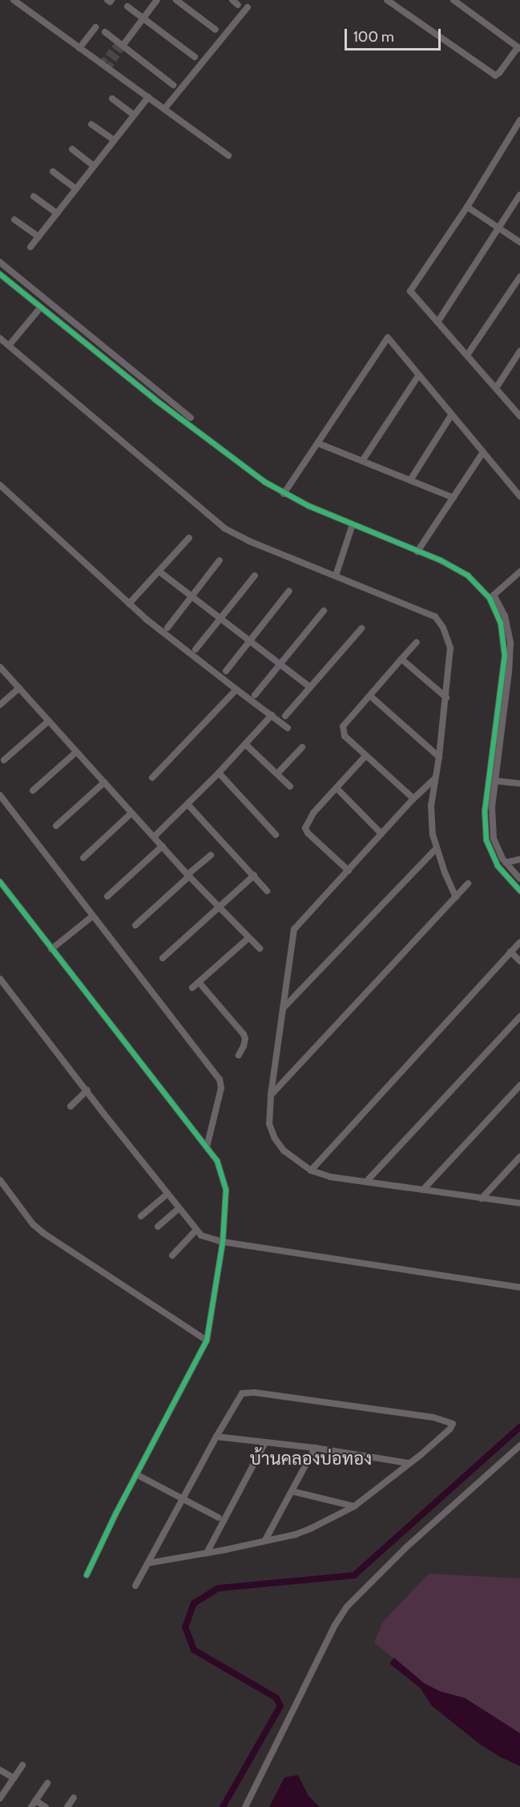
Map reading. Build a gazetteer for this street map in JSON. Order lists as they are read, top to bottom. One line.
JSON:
{"districts":["บ้านคลองบ่อทอง"],"scale_bar":"100 m"}
